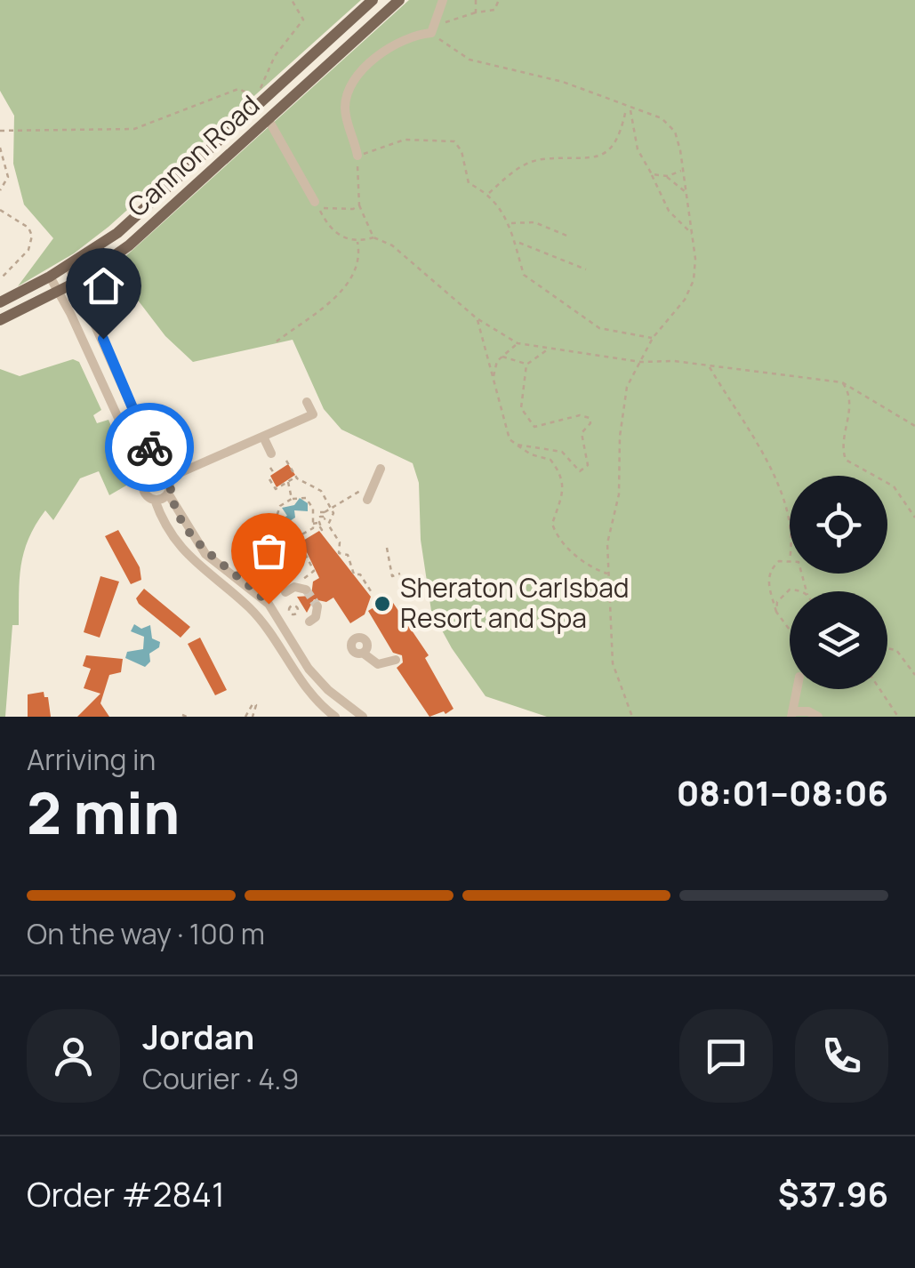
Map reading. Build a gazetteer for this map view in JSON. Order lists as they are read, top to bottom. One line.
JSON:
{"streets":{"main road":["Cannon Road"]},"places":["Sheraton Carlsbad Resort and Spa"],"page":{"heading":["2 min","Arriving in","08:01–08:06"],"panel":["Jordan","Courier · 4.9","Order #2841","$37.96"],"bar":"On the way · 100 m"}}
